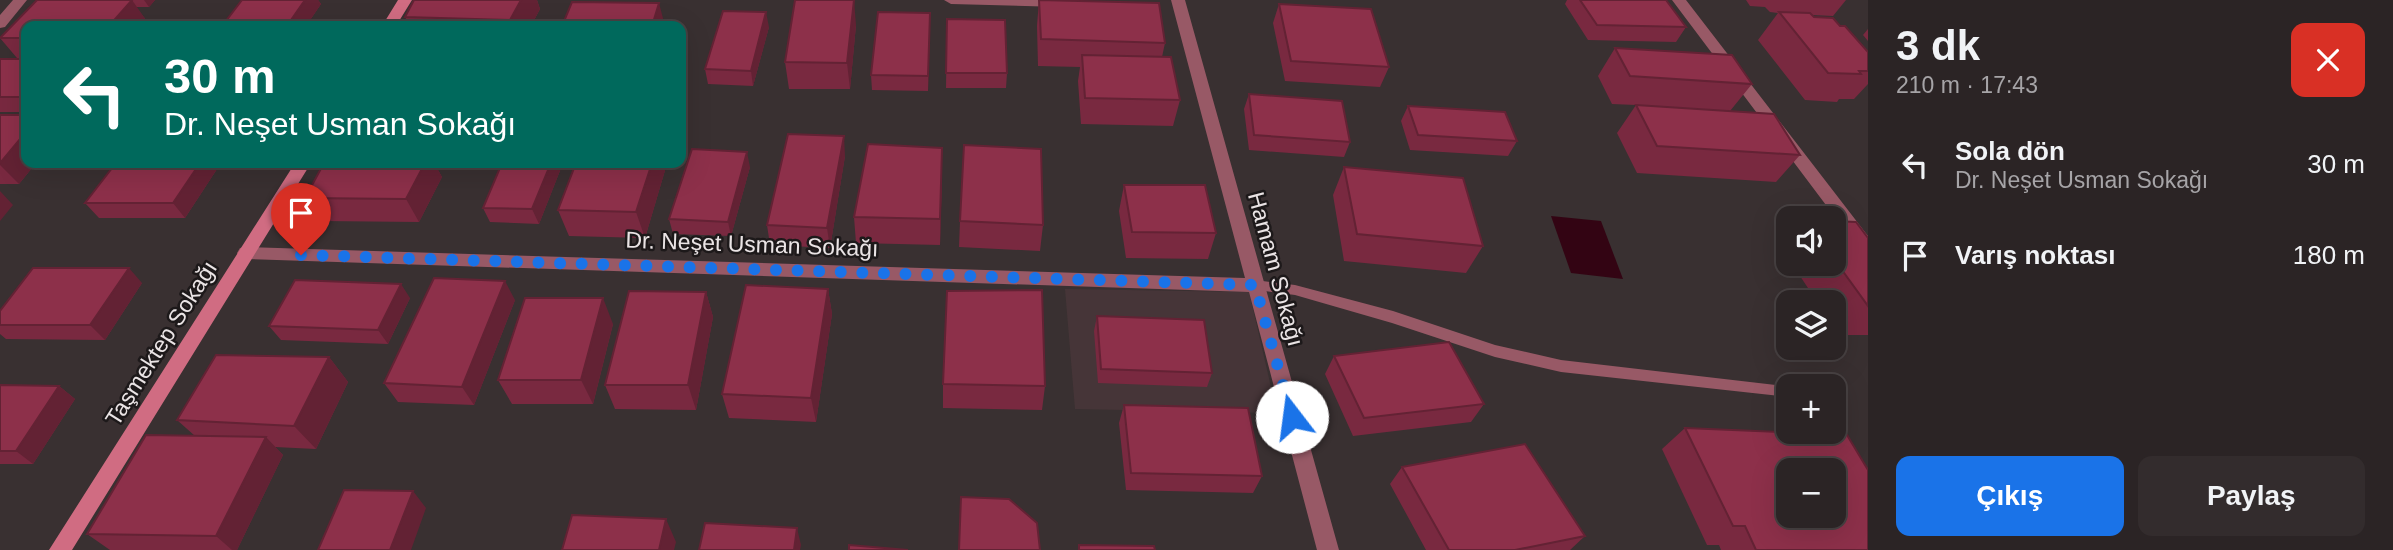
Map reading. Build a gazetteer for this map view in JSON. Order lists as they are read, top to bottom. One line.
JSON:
{"streets":{"street":["Dr. Neşet Usman Sokağı","Hamam Sokağı","Taşmektep Sokağı"]},"crossings":[["Dr. Neşet Usman Sokağı","Hamam Sokağı"],["Dr. Neşet Usman Sokağı","Taşmektep Sokağı"]],"page":{"heading":["3 dk","210 m · 17:43"],"turn":["30 m","Dr. Neşet Usman Sokağı"],"list":[{"name":"Sola dön","note":"Dr. Neşet Usman Sokağı","value":"30 m"},{"name":"Varış noktası","value":"180 m"}],"map_buttons":["+","−"],"buttons":["Çıkış","Paylaş"]}}
